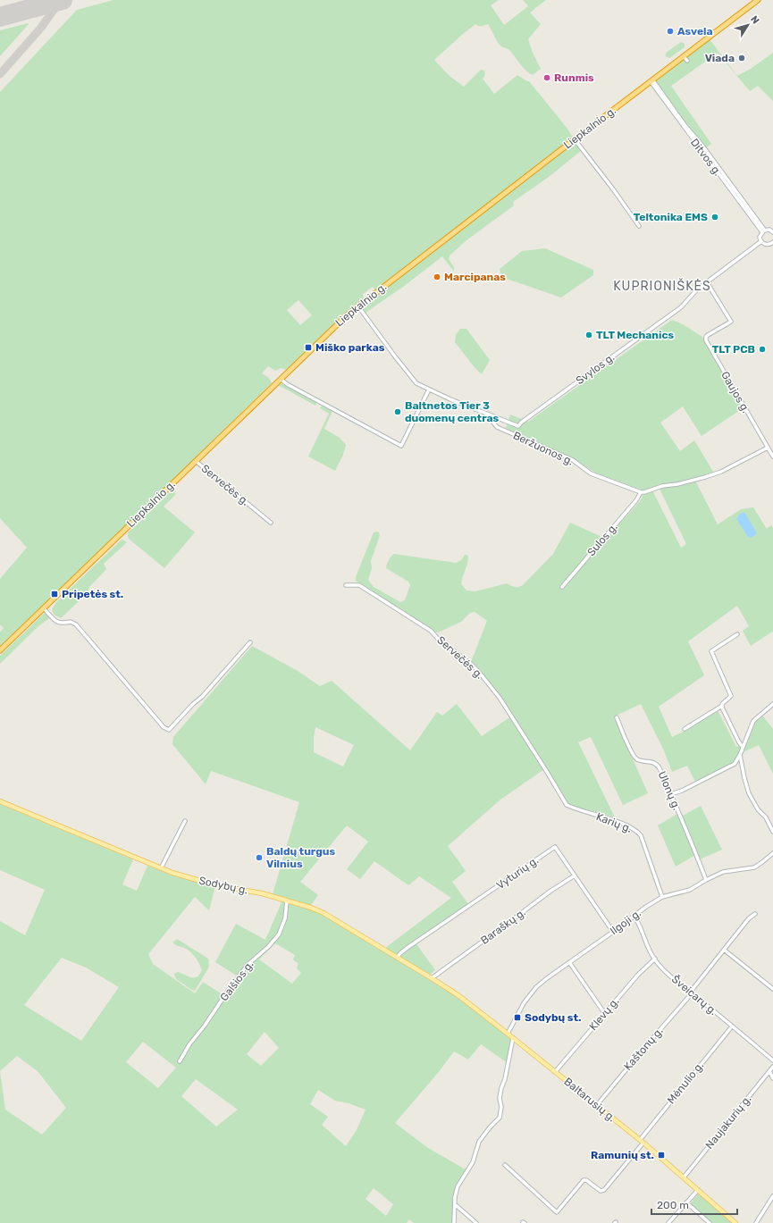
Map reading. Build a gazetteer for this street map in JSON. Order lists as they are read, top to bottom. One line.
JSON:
{"streets":{"highway":["Liepkalnio g."],"main road":["Sodybų g.","Baltarusių g."],"street":["Ditvos g.","Svylos g.","Gaujos g.","Beržuonos g.","Servečės g.","Sulos g.","Ulonų g.","Karių g.","Vyturių g.","Ilgoji g.","Baraškų g.","Galšios g.","Šveicarų g.","Klevų g.","Kaštonų g.","Mėnulio g.","Naujakurių g."]},"crossings":[["Liepkalnio g.","Ditvos g."],["Liepkalnio g.","Servečės g."],["Svylos g.","Gaujos g."],["Svylos g.","Beržuonos g."],["Beržuonos g.","Sulos g."],["Servečės g.","Karių g."],["Ulonų g.","Ilgoji g."],["Karių g.","Ilgoji g."],["Vyturių g.","Sodybų g."],["Vyturių g.","Ilgoji g."],["Vyturių g.","Baraškų g."],["Sodybų g.","Baraškų g."],["Sodybų g.","Galšios g."],["Sodybų g.","Baltarusių g."],["Ilgoji g.","Šveicarų g."],["Ilgoji g.","Baltarusių g."],["Šveicarų g.","Klevų g."],["Šveicarų g.","Kaštonų g."],["Šveicarų g.","Mėnulio g."],["Klevų g.","Baltarusių g."],["Kaštonų g.","Baltarusių g."],["Mėnulio g.","Baltarusių g."],["Baltarusių g.","Naujakurių g."]],"districts":["KUPRIONIŠKĖS"],"places":{"other":["Asvela","Viada","Runmis","Teltonika EMS","Marcipanas","TLT Mechanics","TLT PCB","Baltnetos Tier 3 duomenų centras","Baldų turgus Vilnius"],"transit":["Miško parkas","Pripetės st.","Sodybų st.","Ramunių st."]},"scale_bar":"200 m","north":"top right"}
